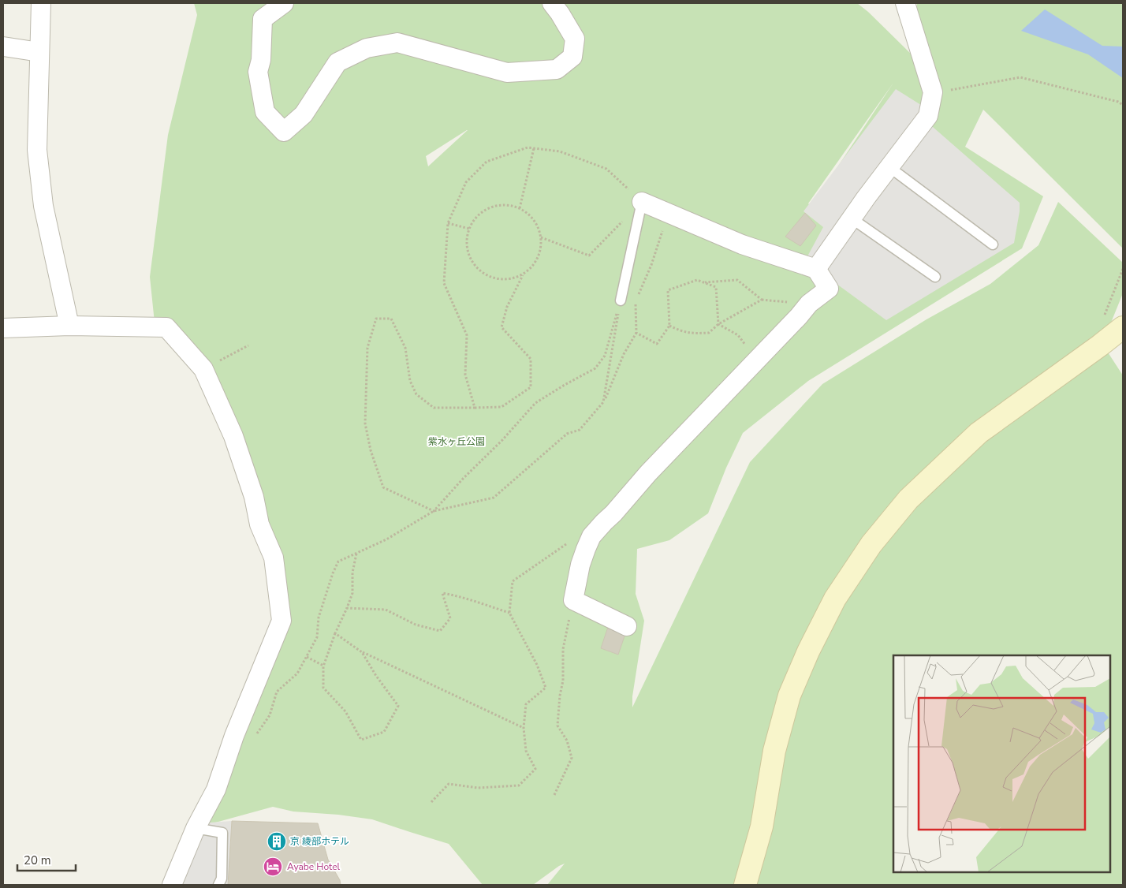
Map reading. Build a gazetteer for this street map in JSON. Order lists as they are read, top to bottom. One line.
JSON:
{"parks":["紫水ヶ丘公園"],"places":{"building":["京 綾部ホテル"],"hotel":["Ayabe Hotel"]},"scale_bar":"20 m"}
